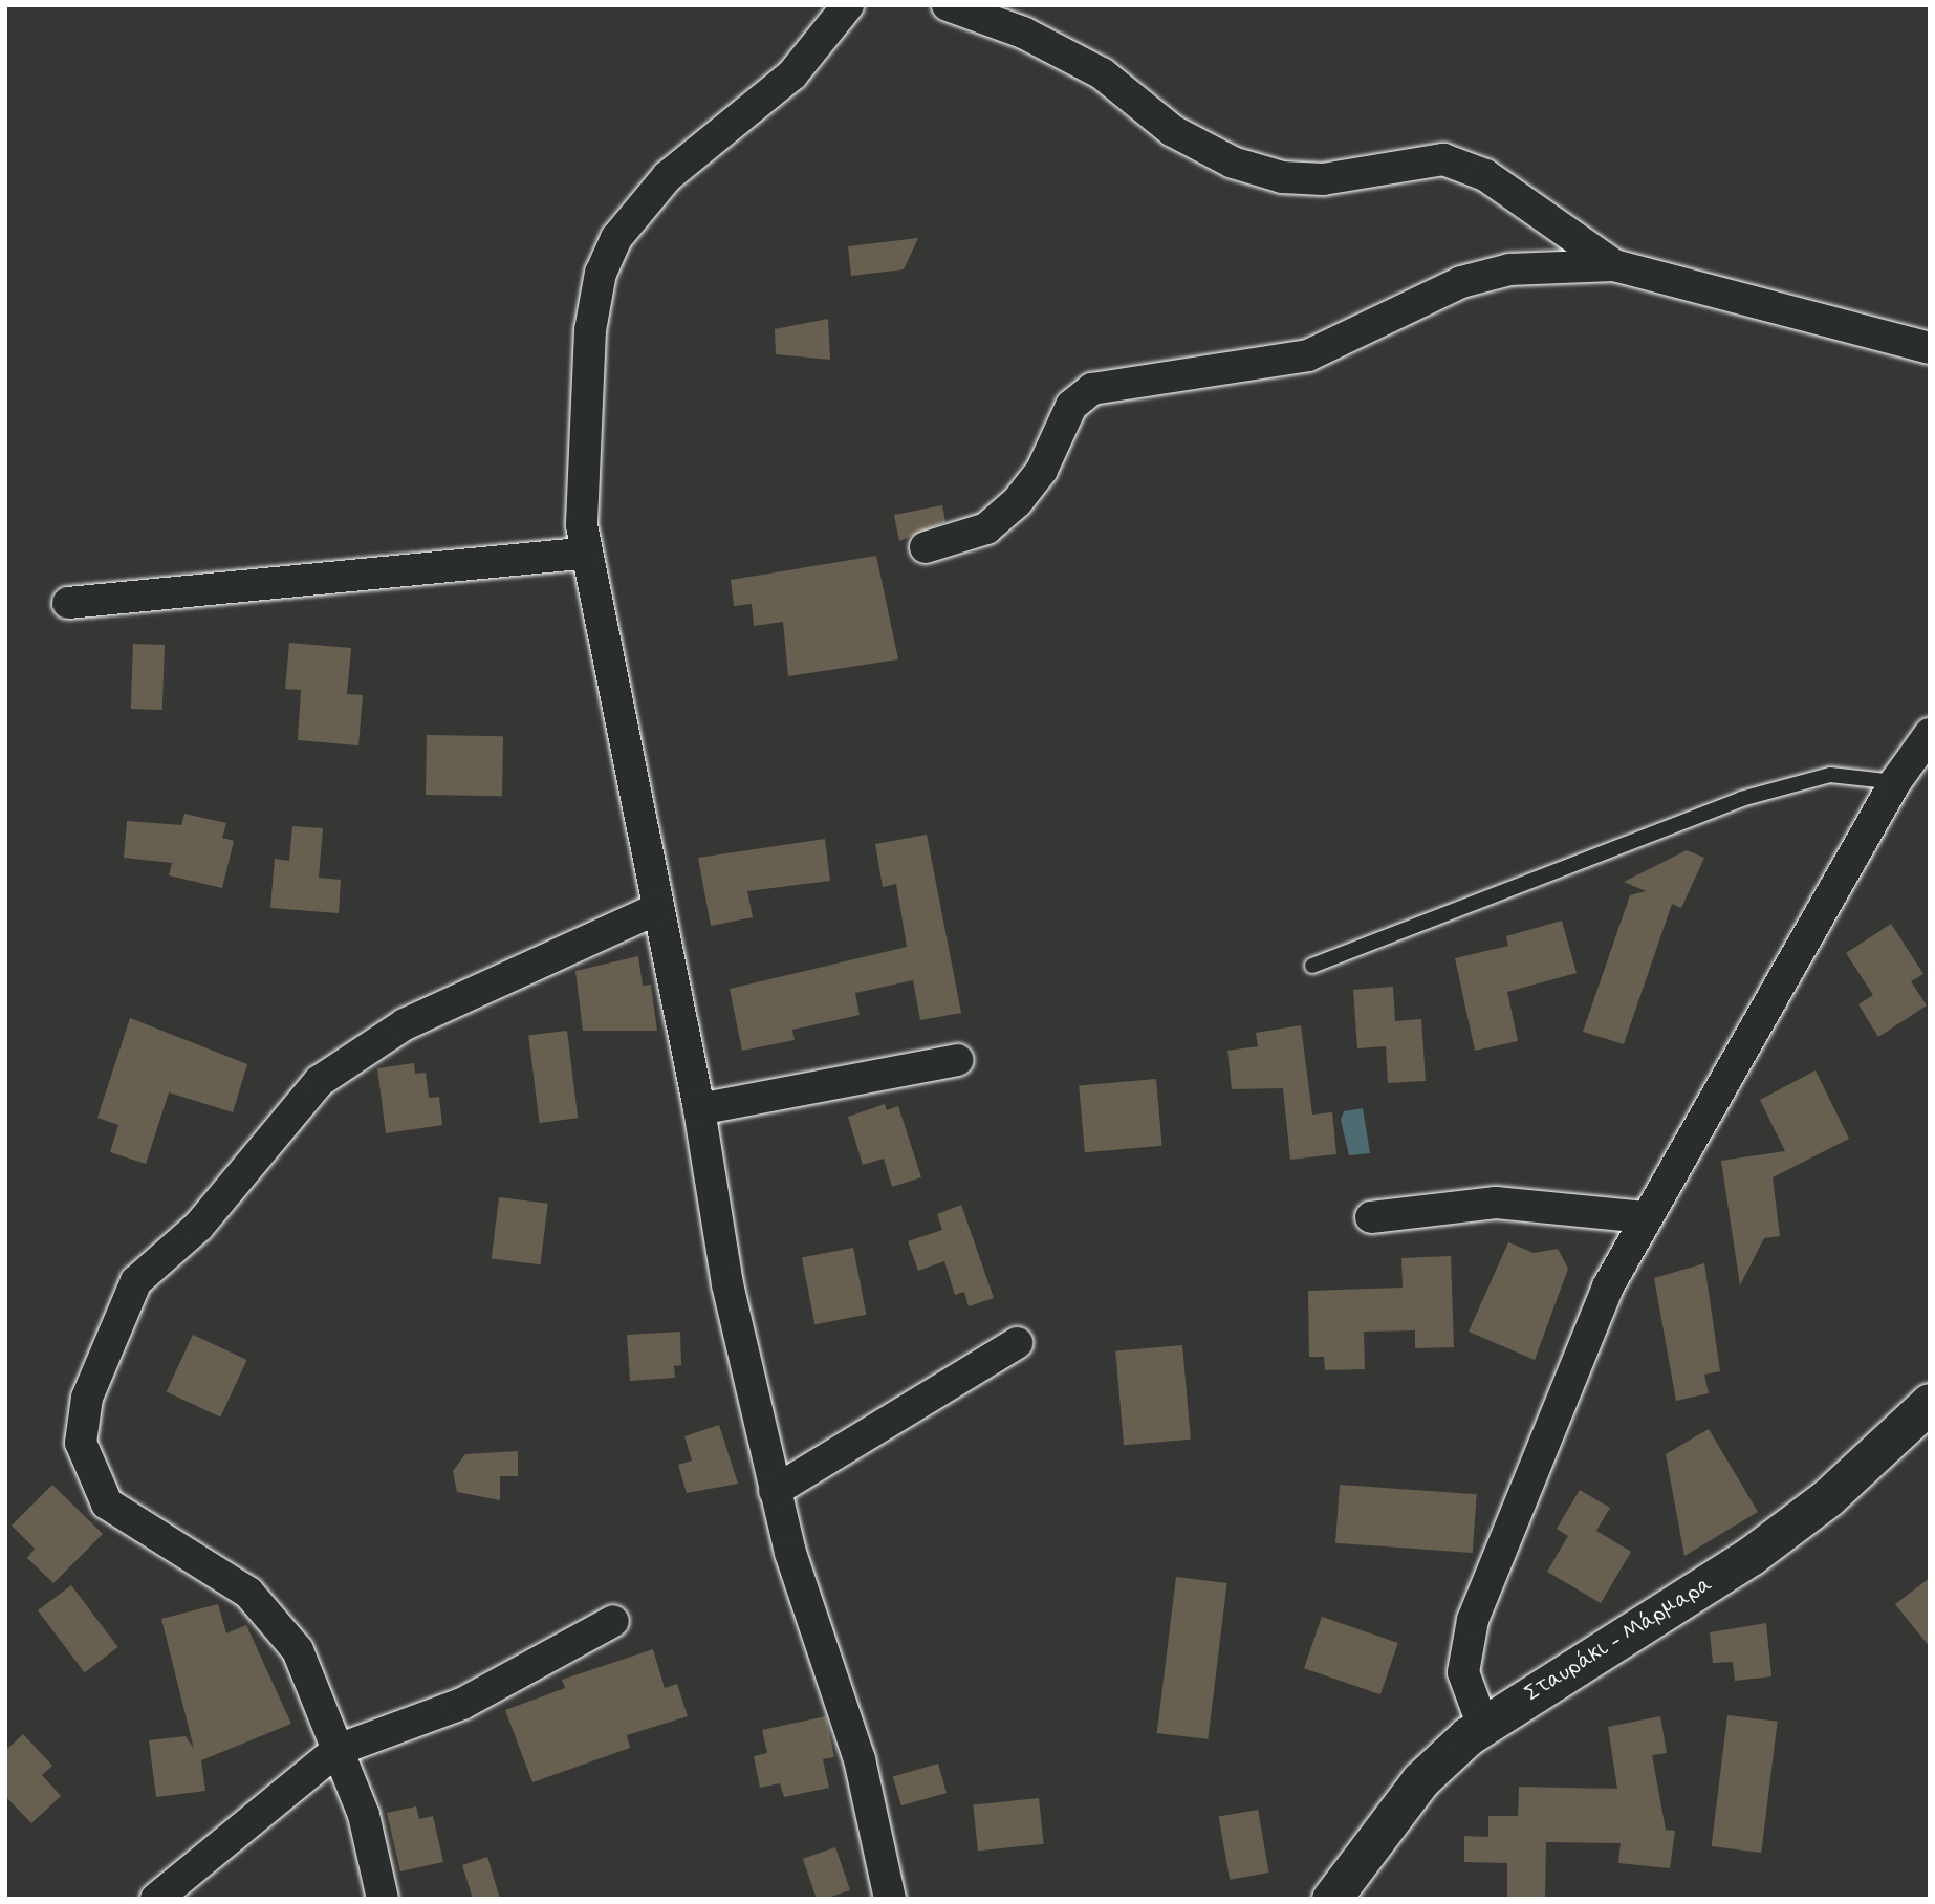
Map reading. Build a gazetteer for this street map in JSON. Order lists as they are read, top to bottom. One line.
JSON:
{"streets":{"street":["Σταυράκι - Μάρμαρα"]}}
